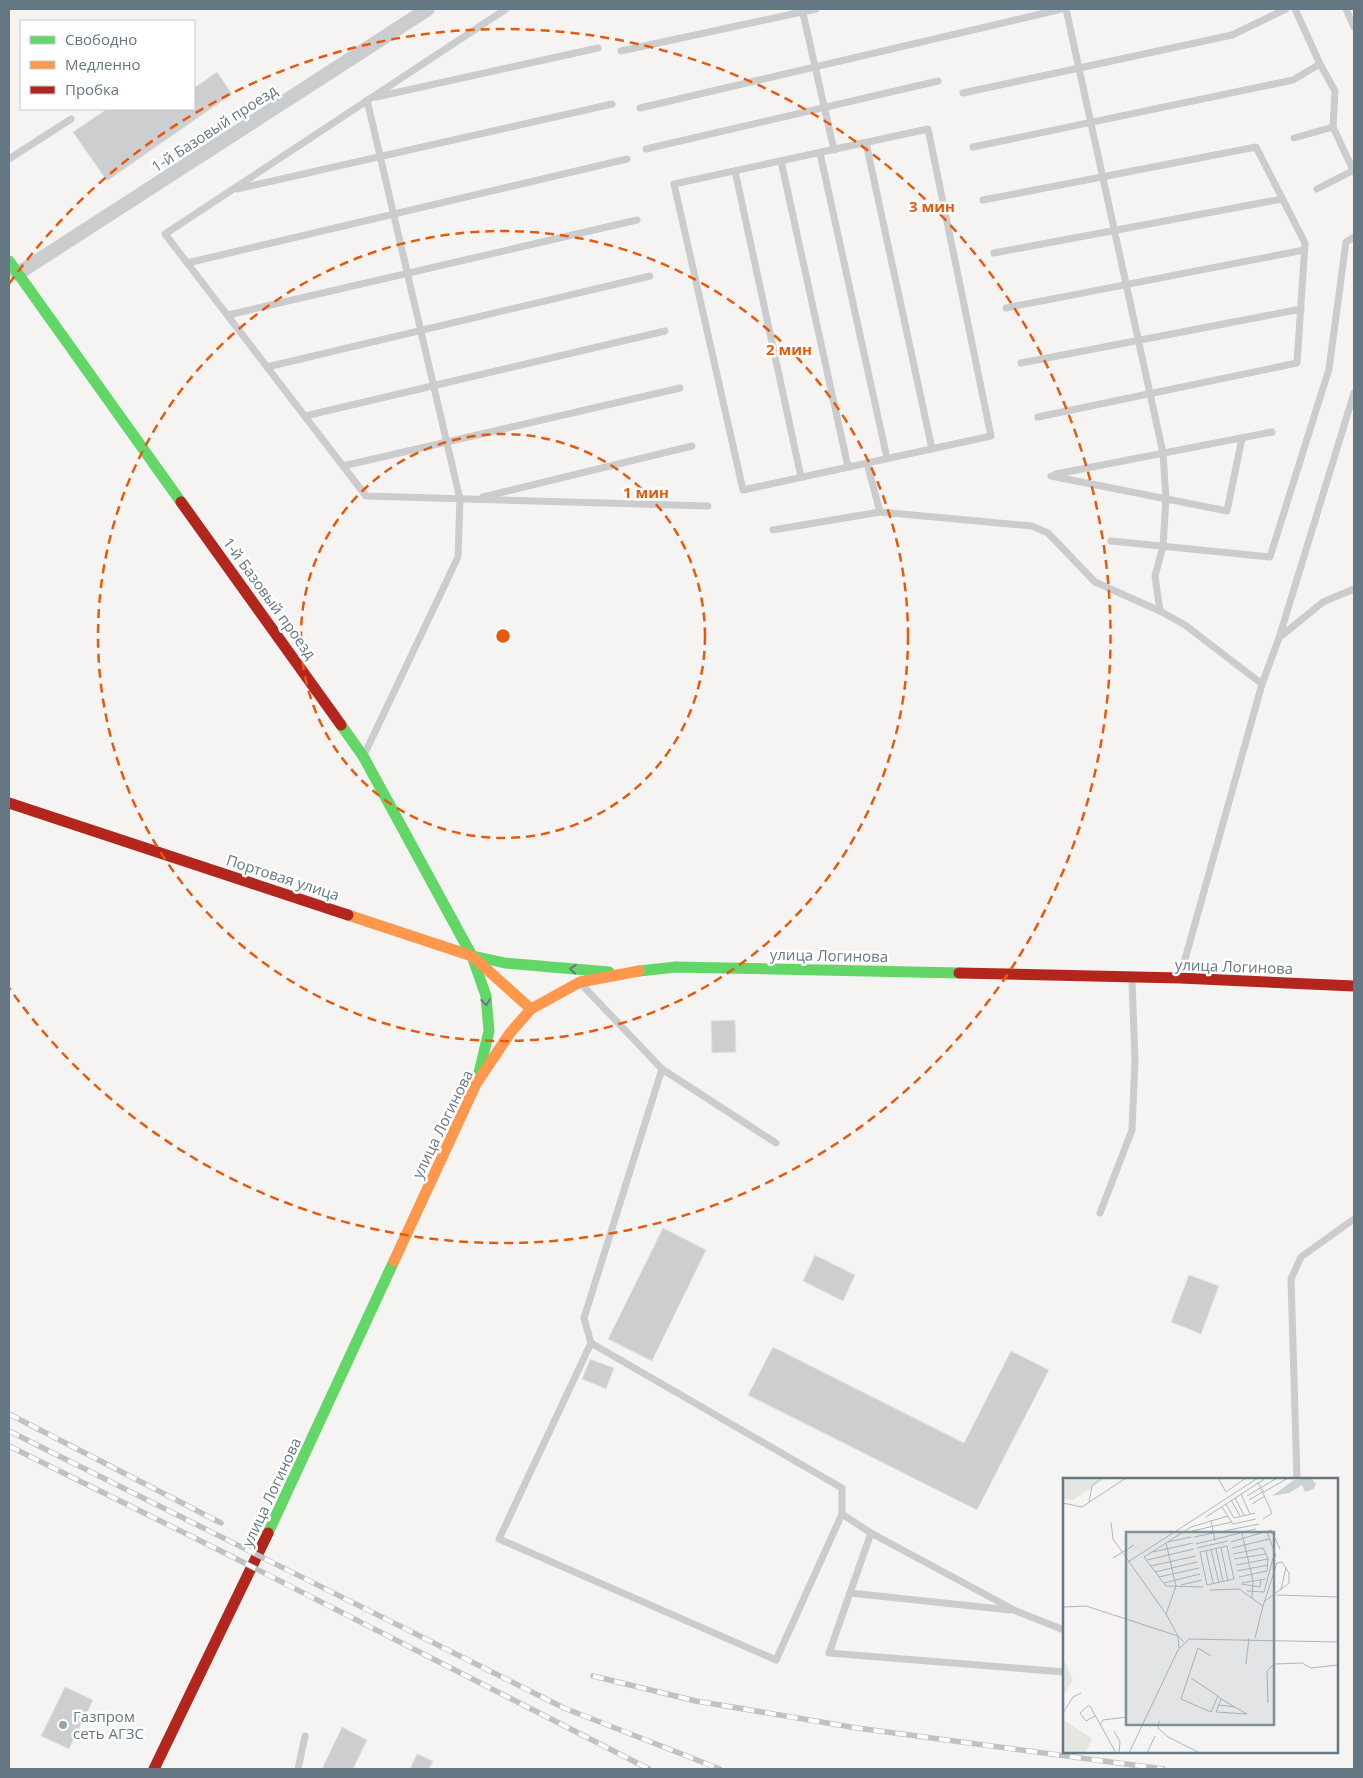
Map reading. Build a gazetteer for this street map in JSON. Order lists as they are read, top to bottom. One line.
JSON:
{"streets":{"street":["1-й Базовый проезд","Портовая улица","улица Логинова"]},"crossings":[["1-й Базовый проезд","Портовая улица"],["Портовая улица","улица Логинова"]],"places":["Газпром сеть АГЗС"],"legend":["Свободно","Медленно","Пробка"],"rings":["3 мин","2 мин","1 мин"]}
